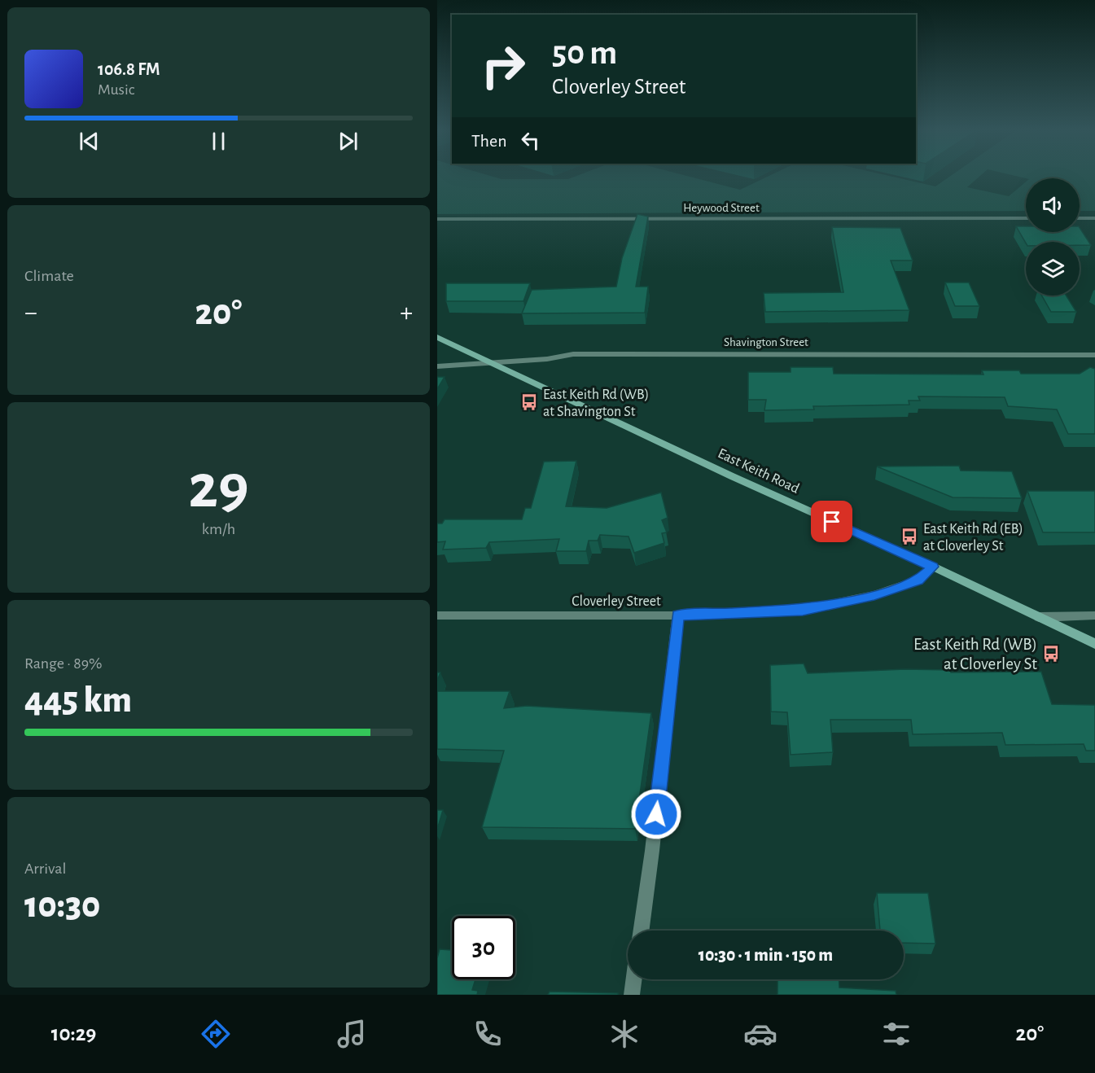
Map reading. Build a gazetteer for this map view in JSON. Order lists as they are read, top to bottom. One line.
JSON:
{"streets":{"main road":["East Keith Road"],"street":["Heywood Street","Shavington Street","Cloverley Street"]},"crossings":[["Shavington Street","East Keith Road"],["East Keith Road","Cloverley Street"]],"places":{"bus stop":["East Keith Rd (WB) at Shavington St","East Keith Rd (EB) at Cloverley St","East Keith Rd (WB) at Cloverley St"]},"page":{"turn":["50 m","Cloverley Street"],"song":["106.8 FM","Music"],"then":"Then","tile":["Climate",["29","km/h"],["Range · 89%","445 km"],["Arrival","10:30"]],"heat":["−","20°","+"],"limit":"30","trip":"10:30 · 1 min · 150 m","tabs":["10:29","20°"]}}
